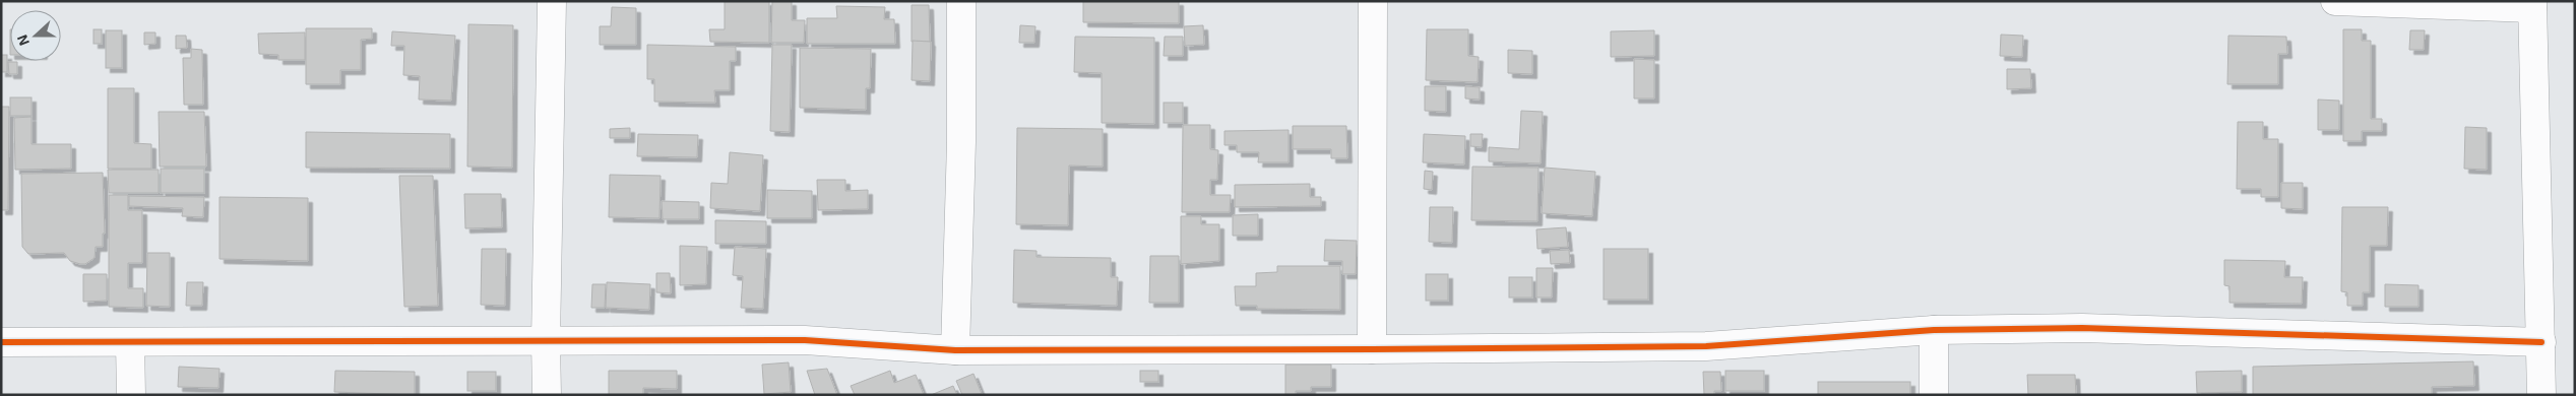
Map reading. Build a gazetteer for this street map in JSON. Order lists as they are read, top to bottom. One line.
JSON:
{"north":"left"}
